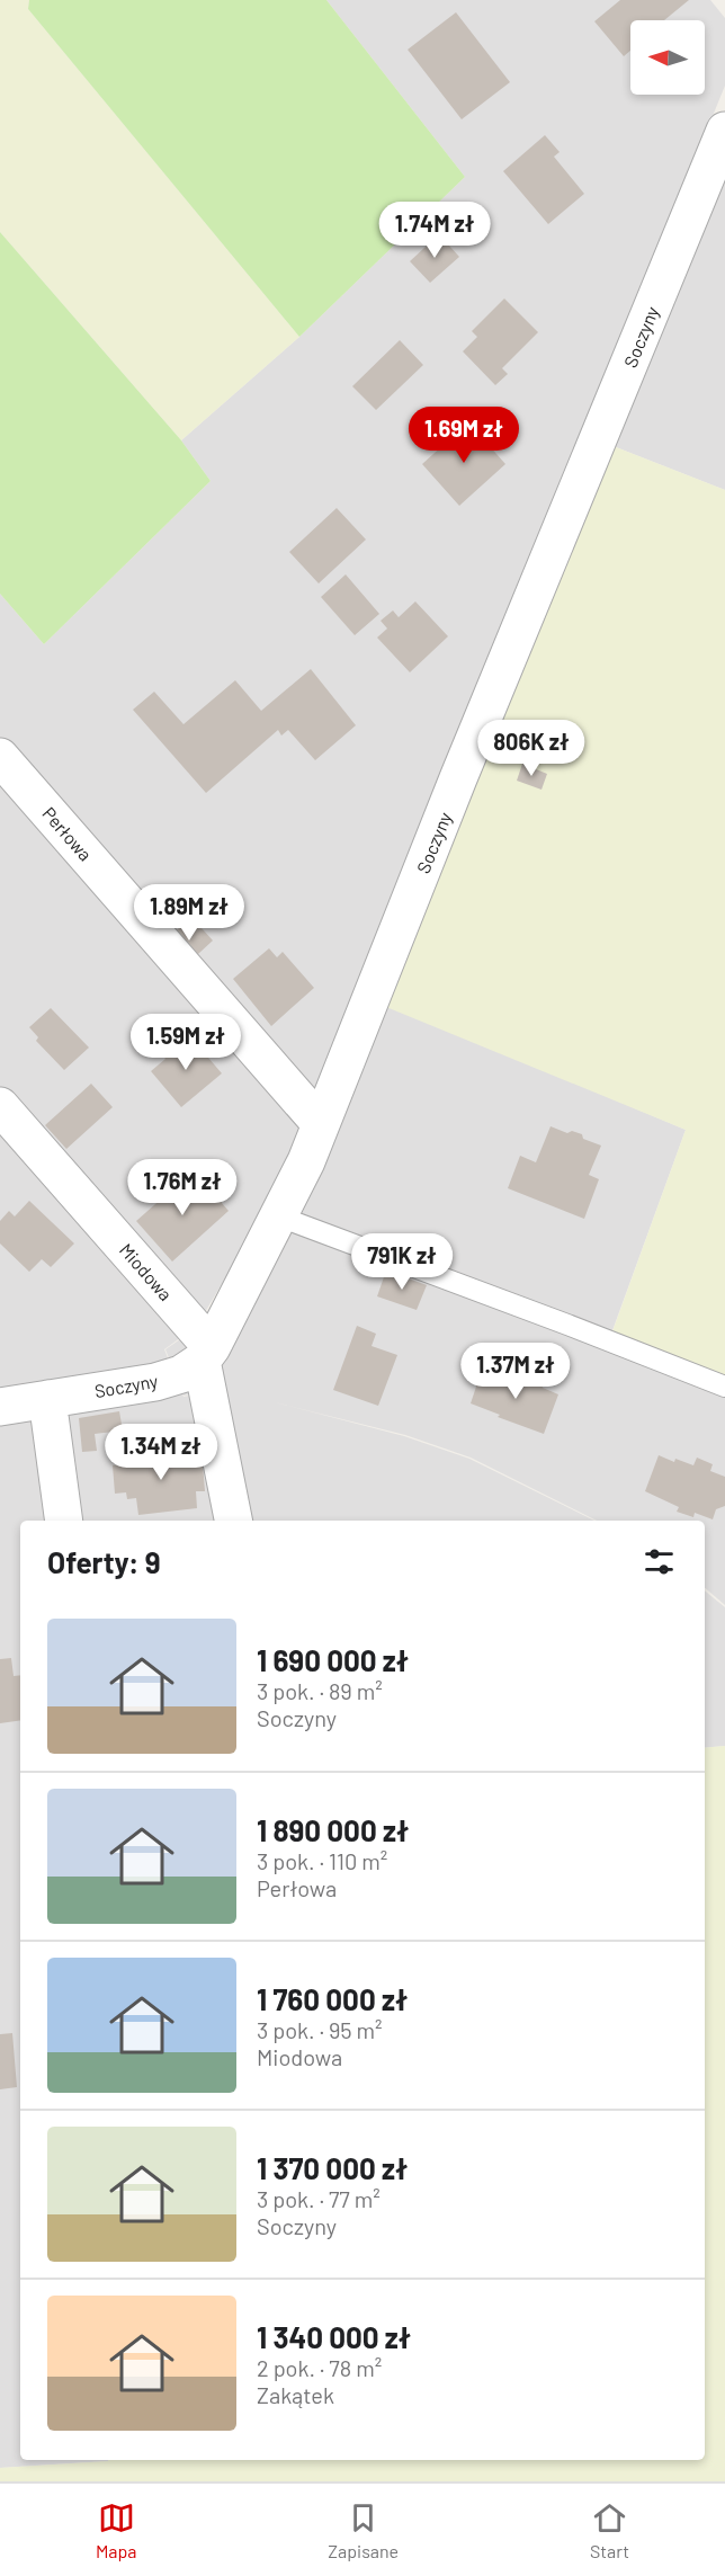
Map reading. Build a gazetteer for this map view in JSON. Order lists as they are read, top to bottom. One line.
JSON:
{"streets":{"street":["Soczyny","Perłowa","Miodowa"]},"crossings":[["Soczyny","Perłowa"],["Soczyny","Miodowa"]],"north":"left","page":{"price":["1.74M zł","1.69M zł","806K zł","1.89M zł","1.59M zł","1.76M zł","791K zł","1.37M zł","1.34M zł"],"heading":"Oferty: 9","list":[{"name":"1 690 000 zł","note":"3 pok. · 89 m² · Soczyny"},{"name":"1 890 000 zł","note":"3 pok. · 110 m² · Perłowa"},{"name":"1 760 000 zł","note":"3 pok. · 95 m² · Miodowa"},{"name":"1 370 000 zł","note":"3 pok. · 77 m² · Soczyny"},{"name":"1 340 000 zł","note":"2 pok. · 78 m² · Zakątek"}],"tabs":["Mapa","Zapisane","Start"]}}
